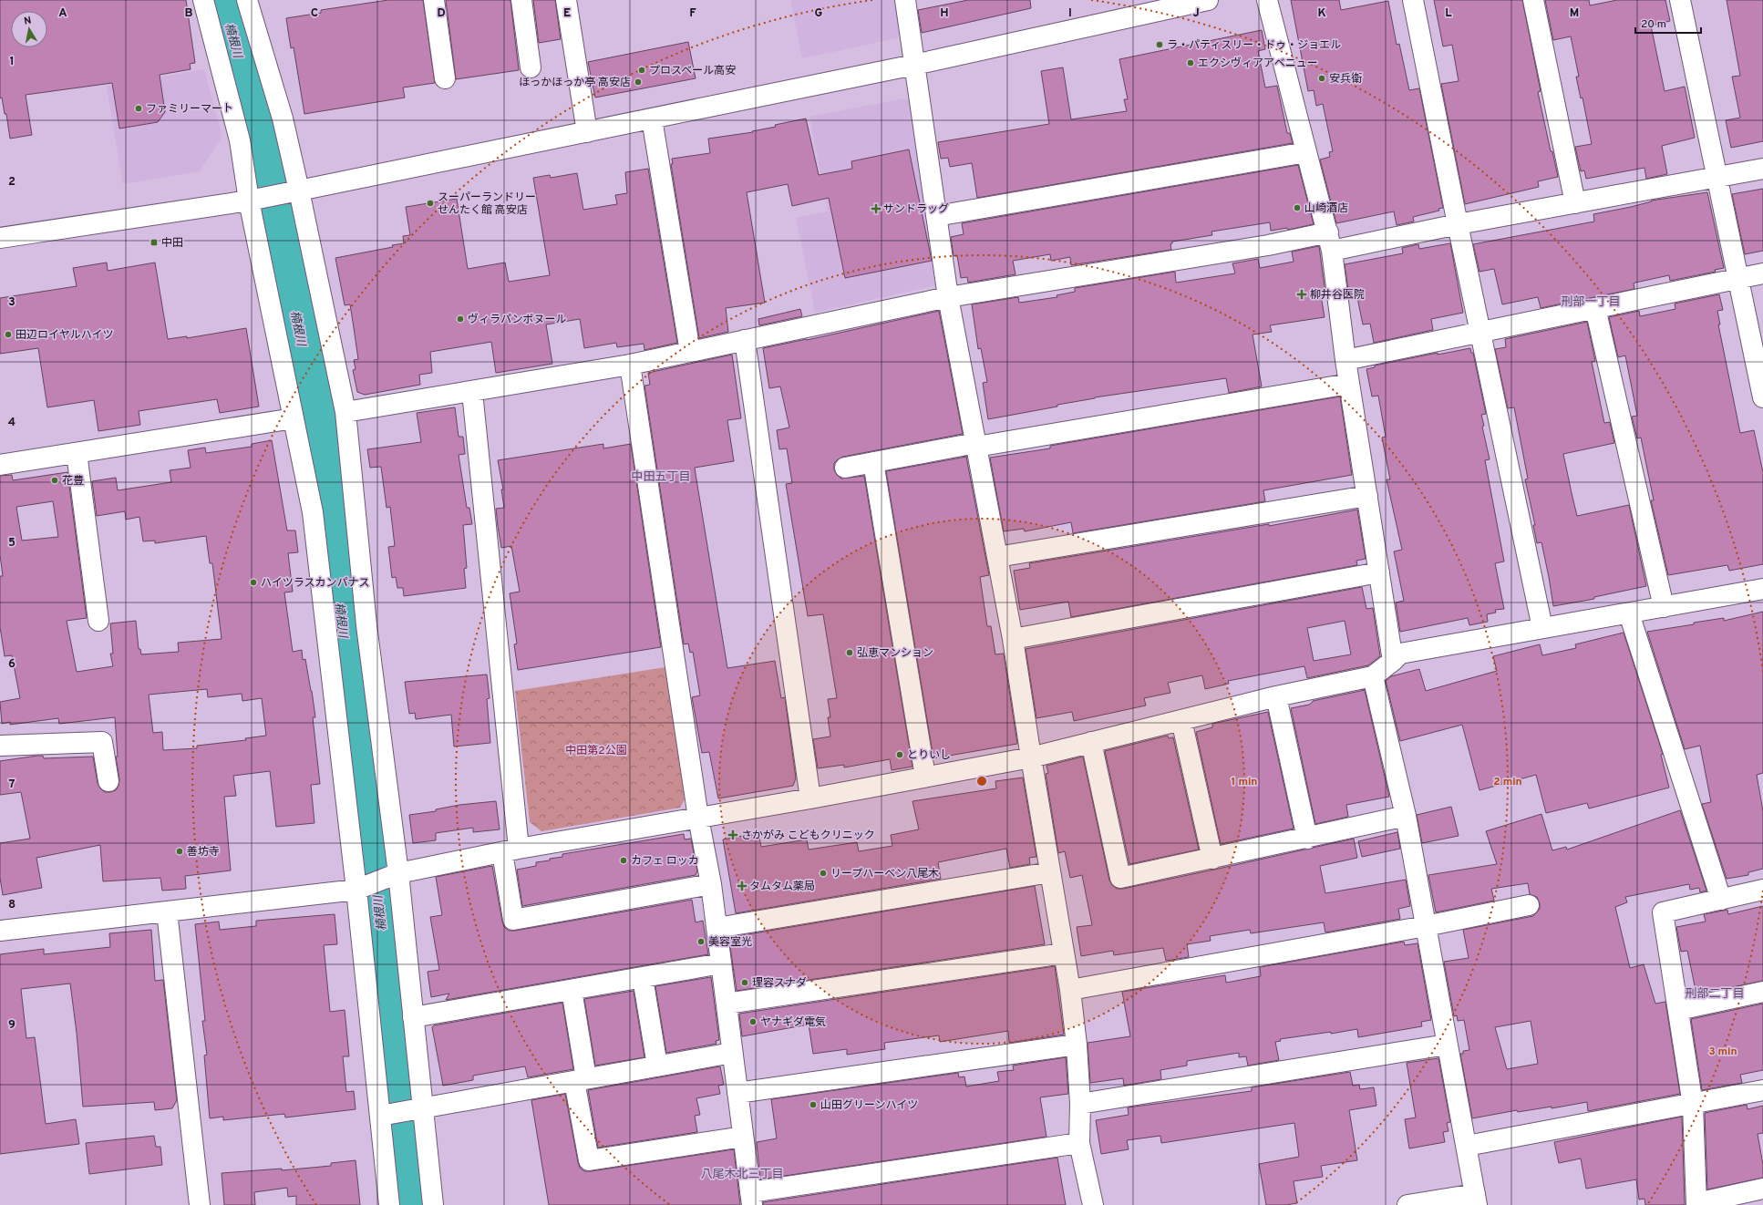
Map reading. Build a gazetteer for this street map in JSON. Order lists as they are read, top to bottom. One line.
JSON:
{"districts":["刑部一丁目","中田五丁目","刑部二丁目","八尾木北三丁目"],"water":["楠根川"],"parks":["中田第2公園"],"places":{"other":["ラ・パティスリー・ドゥ・ジョエル","エクシヴィアアベニュー","プロスベール高安","安兵衛","ほっかほっか亭 高安店","ファミリーマート","スーパーランドリー せんたく館 高安店","山崎酒店","ヴィラパンボヌール","田辺ロイヤルハイツ","花豊","ハイツラスカンパナス","弘恵マンション","とりいし","善坊寺","カフェ ロッカ","リープハーベン八尾木","美容室光","理容スナダ","ヤナギダ電気","山田グリーンハイツ"],"health":["サンドラッグ","柳井谷医院","さかがみ こどもクリニック","タムタム薬局"],"transit":["中田"]},"scale_bar":"20 m","north":"top","grid":{"columns":["A","B","C","D","E","F","G","H","I","J","K","L","M"],"rows":["1","2","3","4","5","6","7","8","9"]},"rings":["1 min","2 min","3 min"]}
